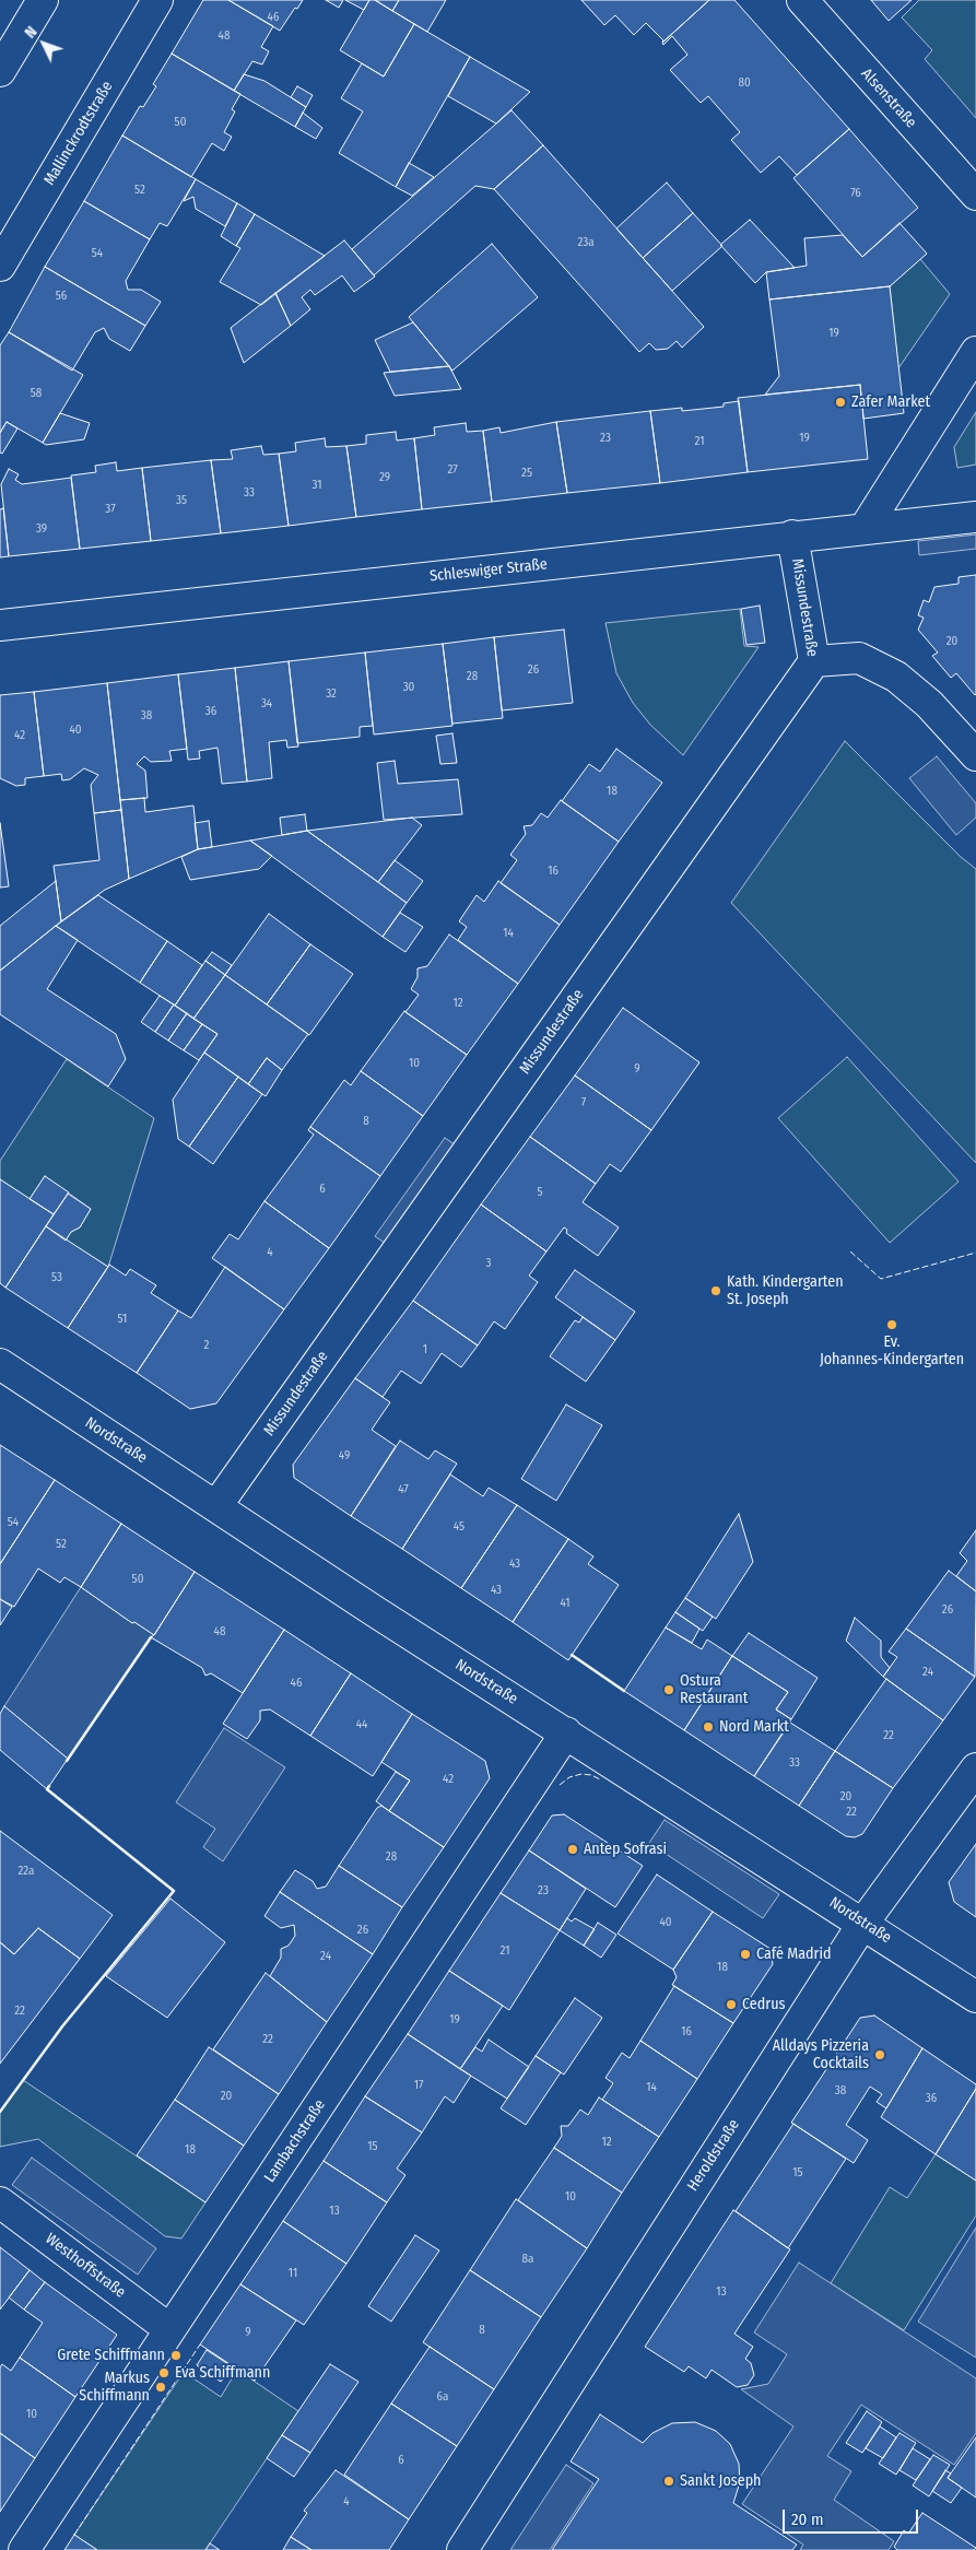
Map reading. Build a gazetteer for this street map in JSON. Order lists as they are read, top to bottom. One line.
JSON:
{"streets":{"street":["Alsenstraße","Mallinckrodtstraße","Schleswiger Straße","Missundestraße","Nordstraße","Lambachstraße","Heroldstraße","Westhoffstraße"]},"crossings":[["Schleswiger Straße","Missundestraße"],["Missundestraße","Nordstraße"],["Nordstraße","Lambachstraße"],["Nordstraße","Heroldstraße"],["Lambachstraße","Westhoffstraße"]],"places":["Zafer Market","Kath. Kindergarten St. Joseph","Ev. Johannes-Kindergarten","Ostura Restaurant","Nord Markt","Antep Sofrasi","Café Madrid","Cedrus","Alldays Pizzeria Cocktails","Grete Schiffmann","Eva Schiffmann","Markus Schiffmann","Sankt Joseph"],"house_numbers":["46","48","80","50","52","76","23a","54","56","19","58","23","19","21","27","25","29","31","33","35","37","39","20","26","28","30","32","34","36","38","40","42","18","16","14","12","10","9","7","8","6","5","4","3","53","51","2","1","49","47","54","45","52","43","50","43","41","26","48","24","46","44","22","33","42","20","22","28","22a","23","40","26","21","24","18","22","19","16","22","17","14","38","20","36","12","15","18","15","10","13","8a","11","13","8","9","6a","10","6","4"],"scale_bar":"20 m","north":"top left"}
